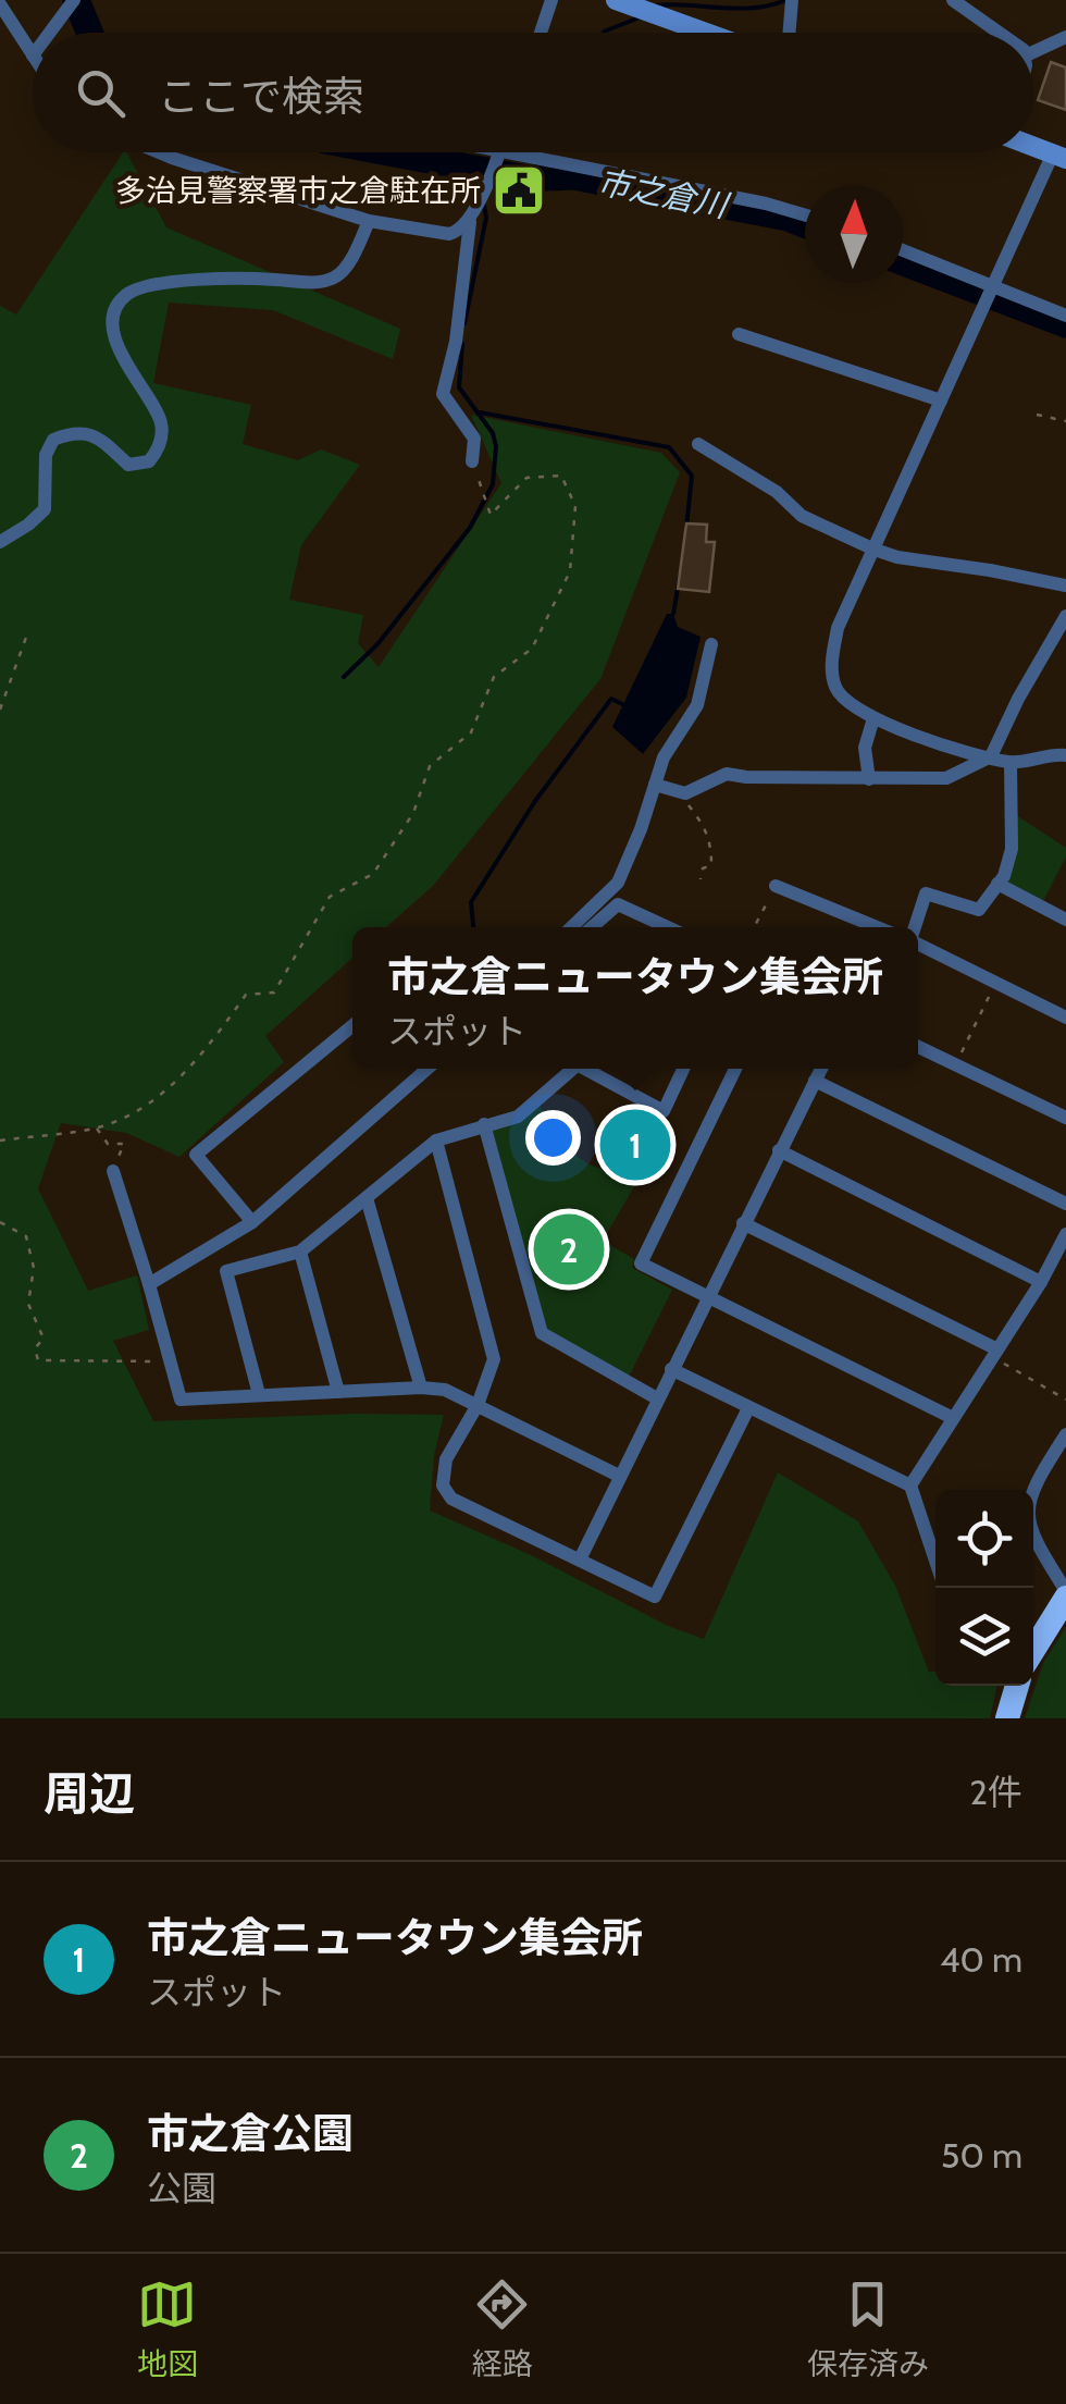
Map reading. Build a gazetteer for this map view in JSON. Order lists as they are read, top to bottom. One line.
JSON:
{"water":["市之倉川"],"places":{"public building":["多治見警察署市之倉駐在所"]},"north":"top","page":{"search":"ここで検索","popup":["市之倉ニュータウン集会所","スポット"],"pins":["1","2"],"heading":["周辺","2件"],"list":[{"mark":"1","name":"市之倉ニュータウン集会所","note":"スポット","value":"40 m"},{"mark":"2","name":"市之倉公園","note":"公園","value":"50 m"}],"nav":["地図","経路","保存済み"]}}
